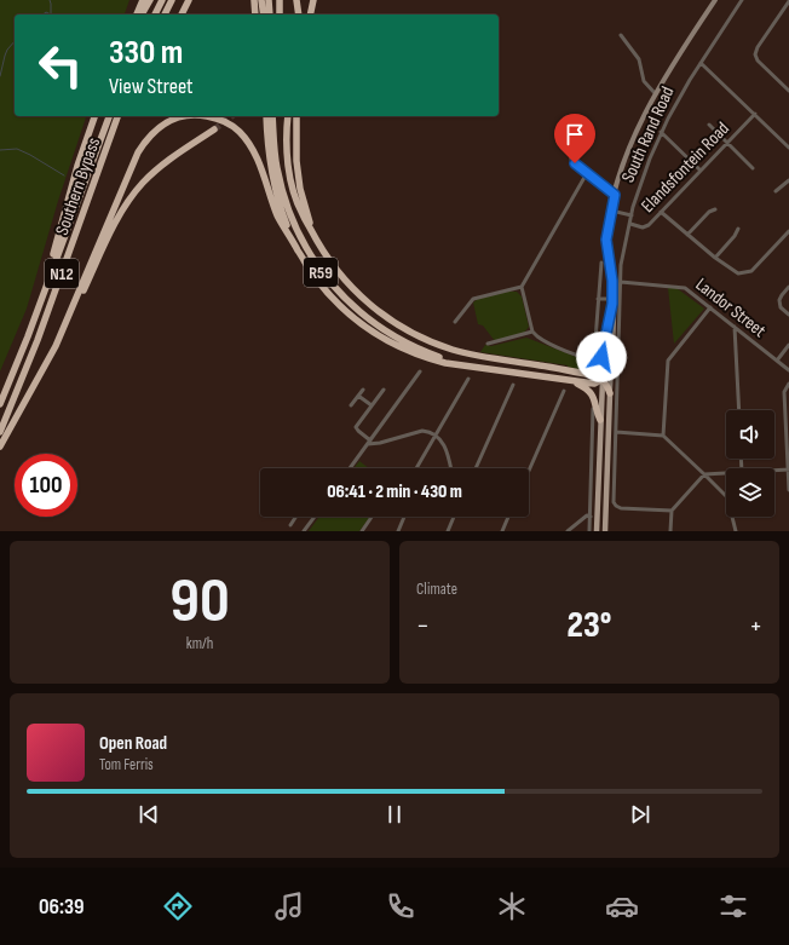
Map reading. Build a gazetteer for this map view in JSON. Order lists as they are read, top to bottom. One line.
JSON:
{"streets":{"highway":["Southern Bypass","R59","N12"],"main road":["South Rand Road"],"street":["Elandsfontein Road","Landor Street"]},"crossings":[["South Rand Road","Elandsfontein Road"],["South Rand Road","Landor Street"]],"page":{"turn":["330 m","View Street"],"limit":"100","trip":"06:41 · 2 min · 430 m","tile":[["90","km/h"],"Climate"],"heat":["−","23°","+"],"song":["Open Road","Tom Ferris"],"tabs":"06:39"}}
